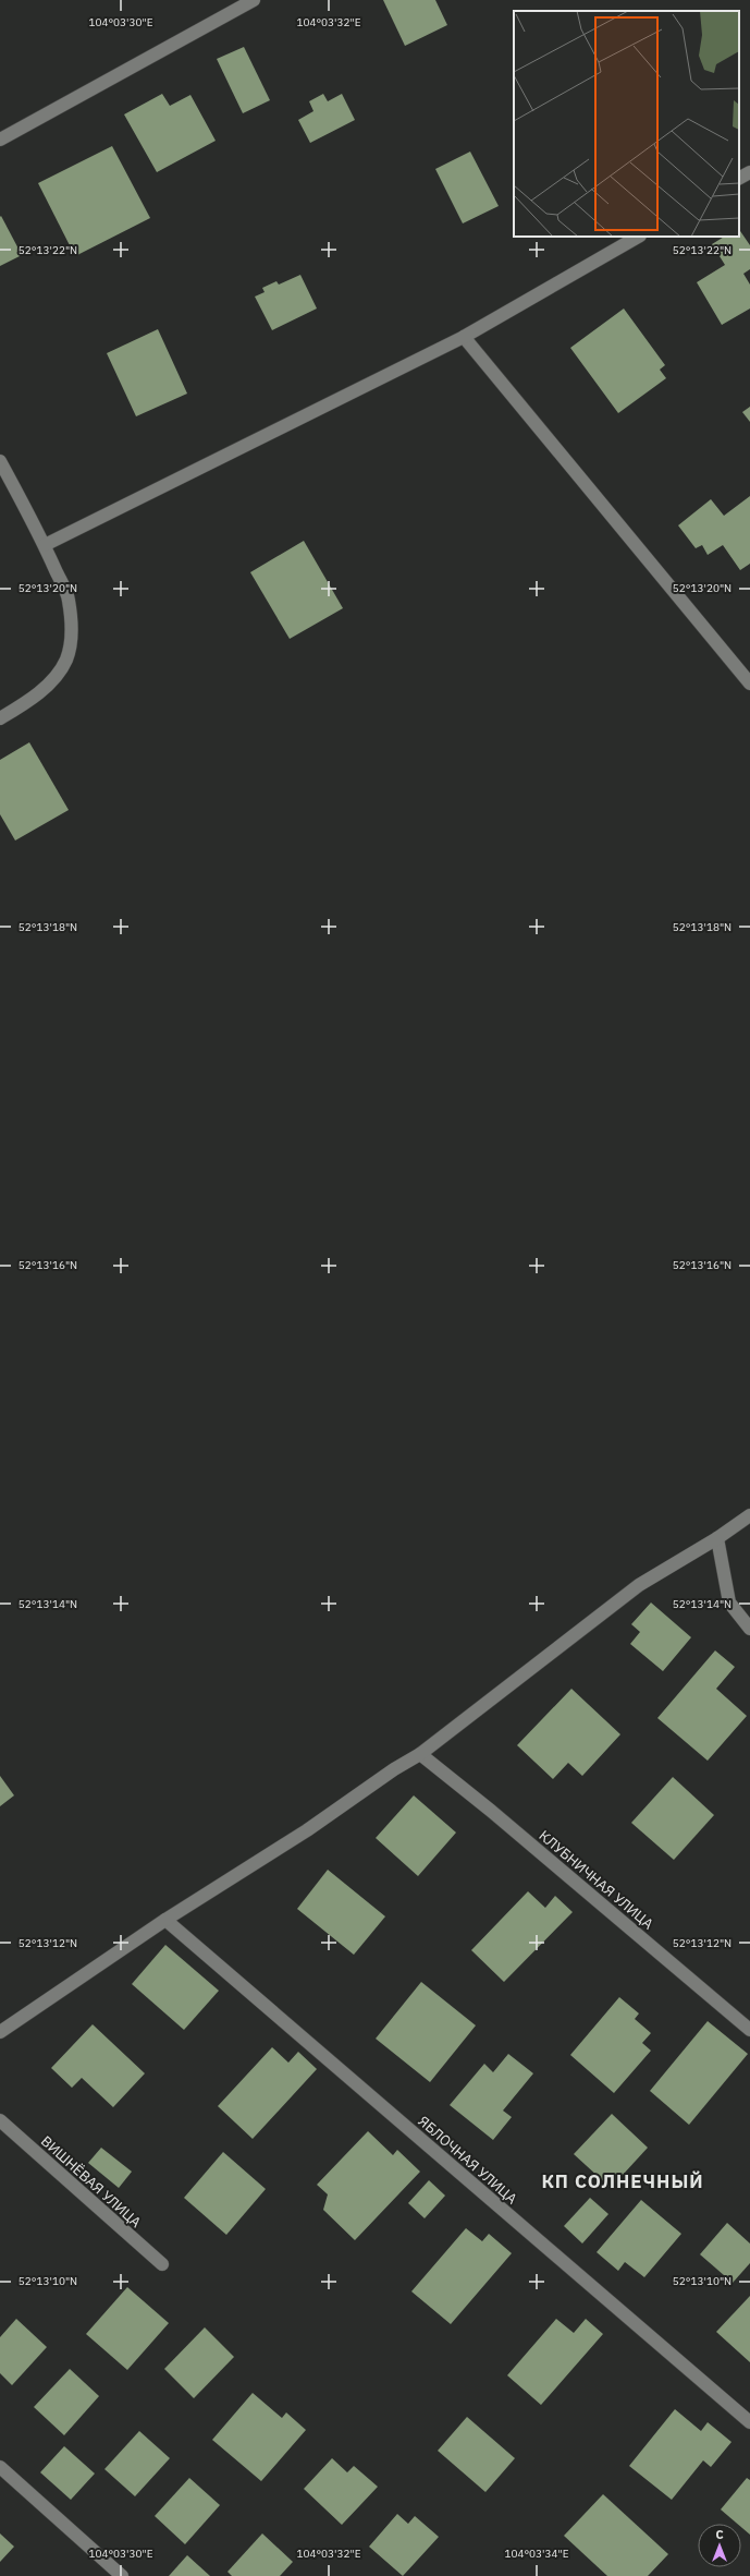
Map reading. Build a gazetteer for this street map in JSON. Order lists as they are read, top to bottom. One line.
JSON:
{"streets":{"street":["КЛУБНИЧНАЯ УЛИЦА","ЯБЛОЧНАЯ УЛИЦА","ВИШНЁВАЯ УЛИЦА"]},"districts":["КП СОЛНЕЧНЫЙ"],"north":"top","coordinates":["104°03'30\"E","104°03'32\"E","52°13'22\"N","52°13'20\"N","52°13'18\"N","52°13'16\"N","52°13'14\"N","52°13'12\"N","52°13'10\"N","104°03'34\"E"]}
